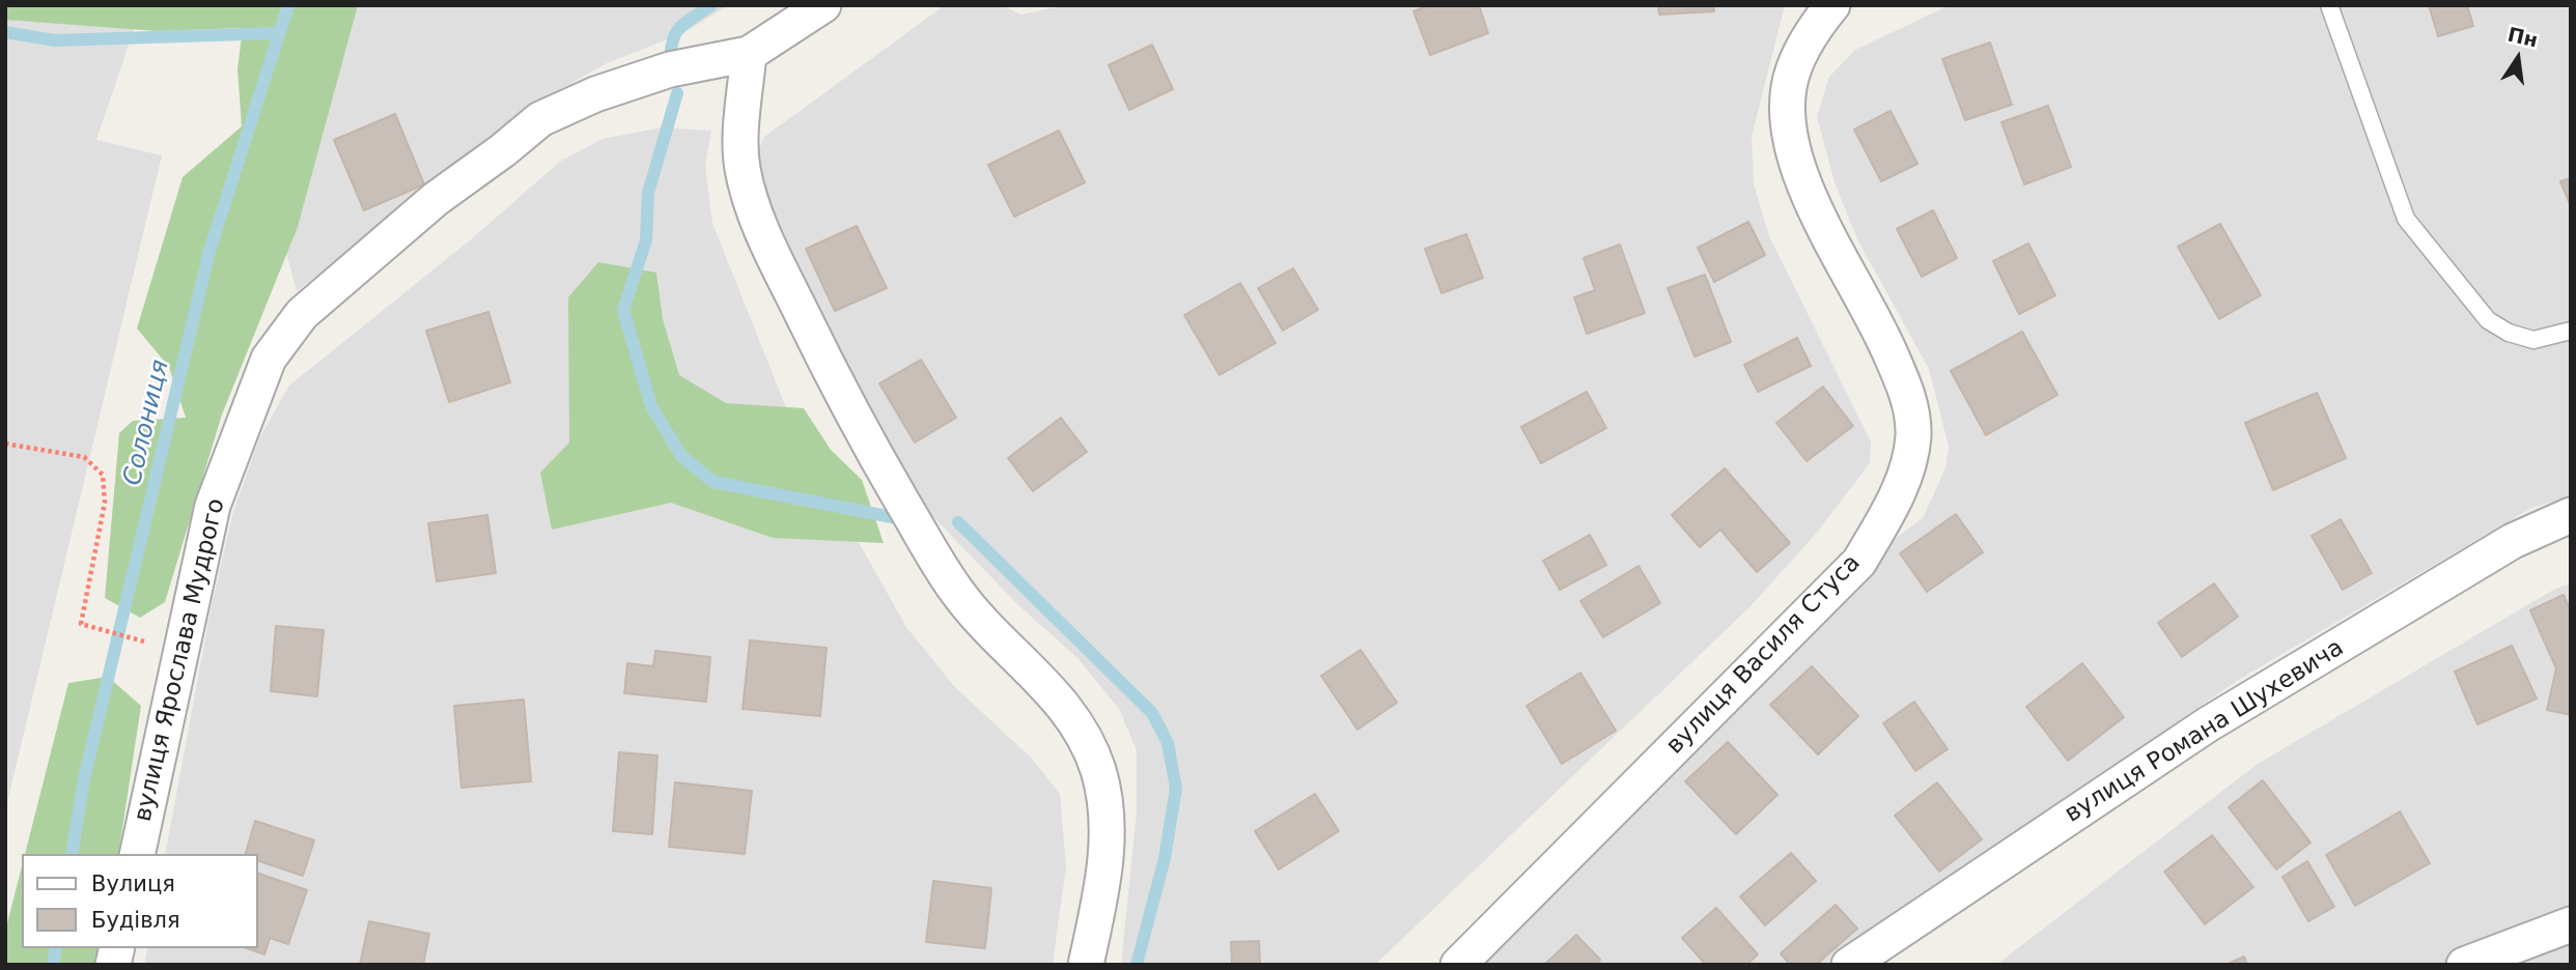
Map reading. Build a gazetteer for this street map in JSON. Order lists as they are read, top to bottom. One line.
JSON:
{"streets":{"street":["вулиця Василя Стуса","вулиця Ярослава Мудрого","вулиця Романа Шухевича"]},"water":["Солониця"],"legend":["Вулиця","Будівля"],"north":"top"}
